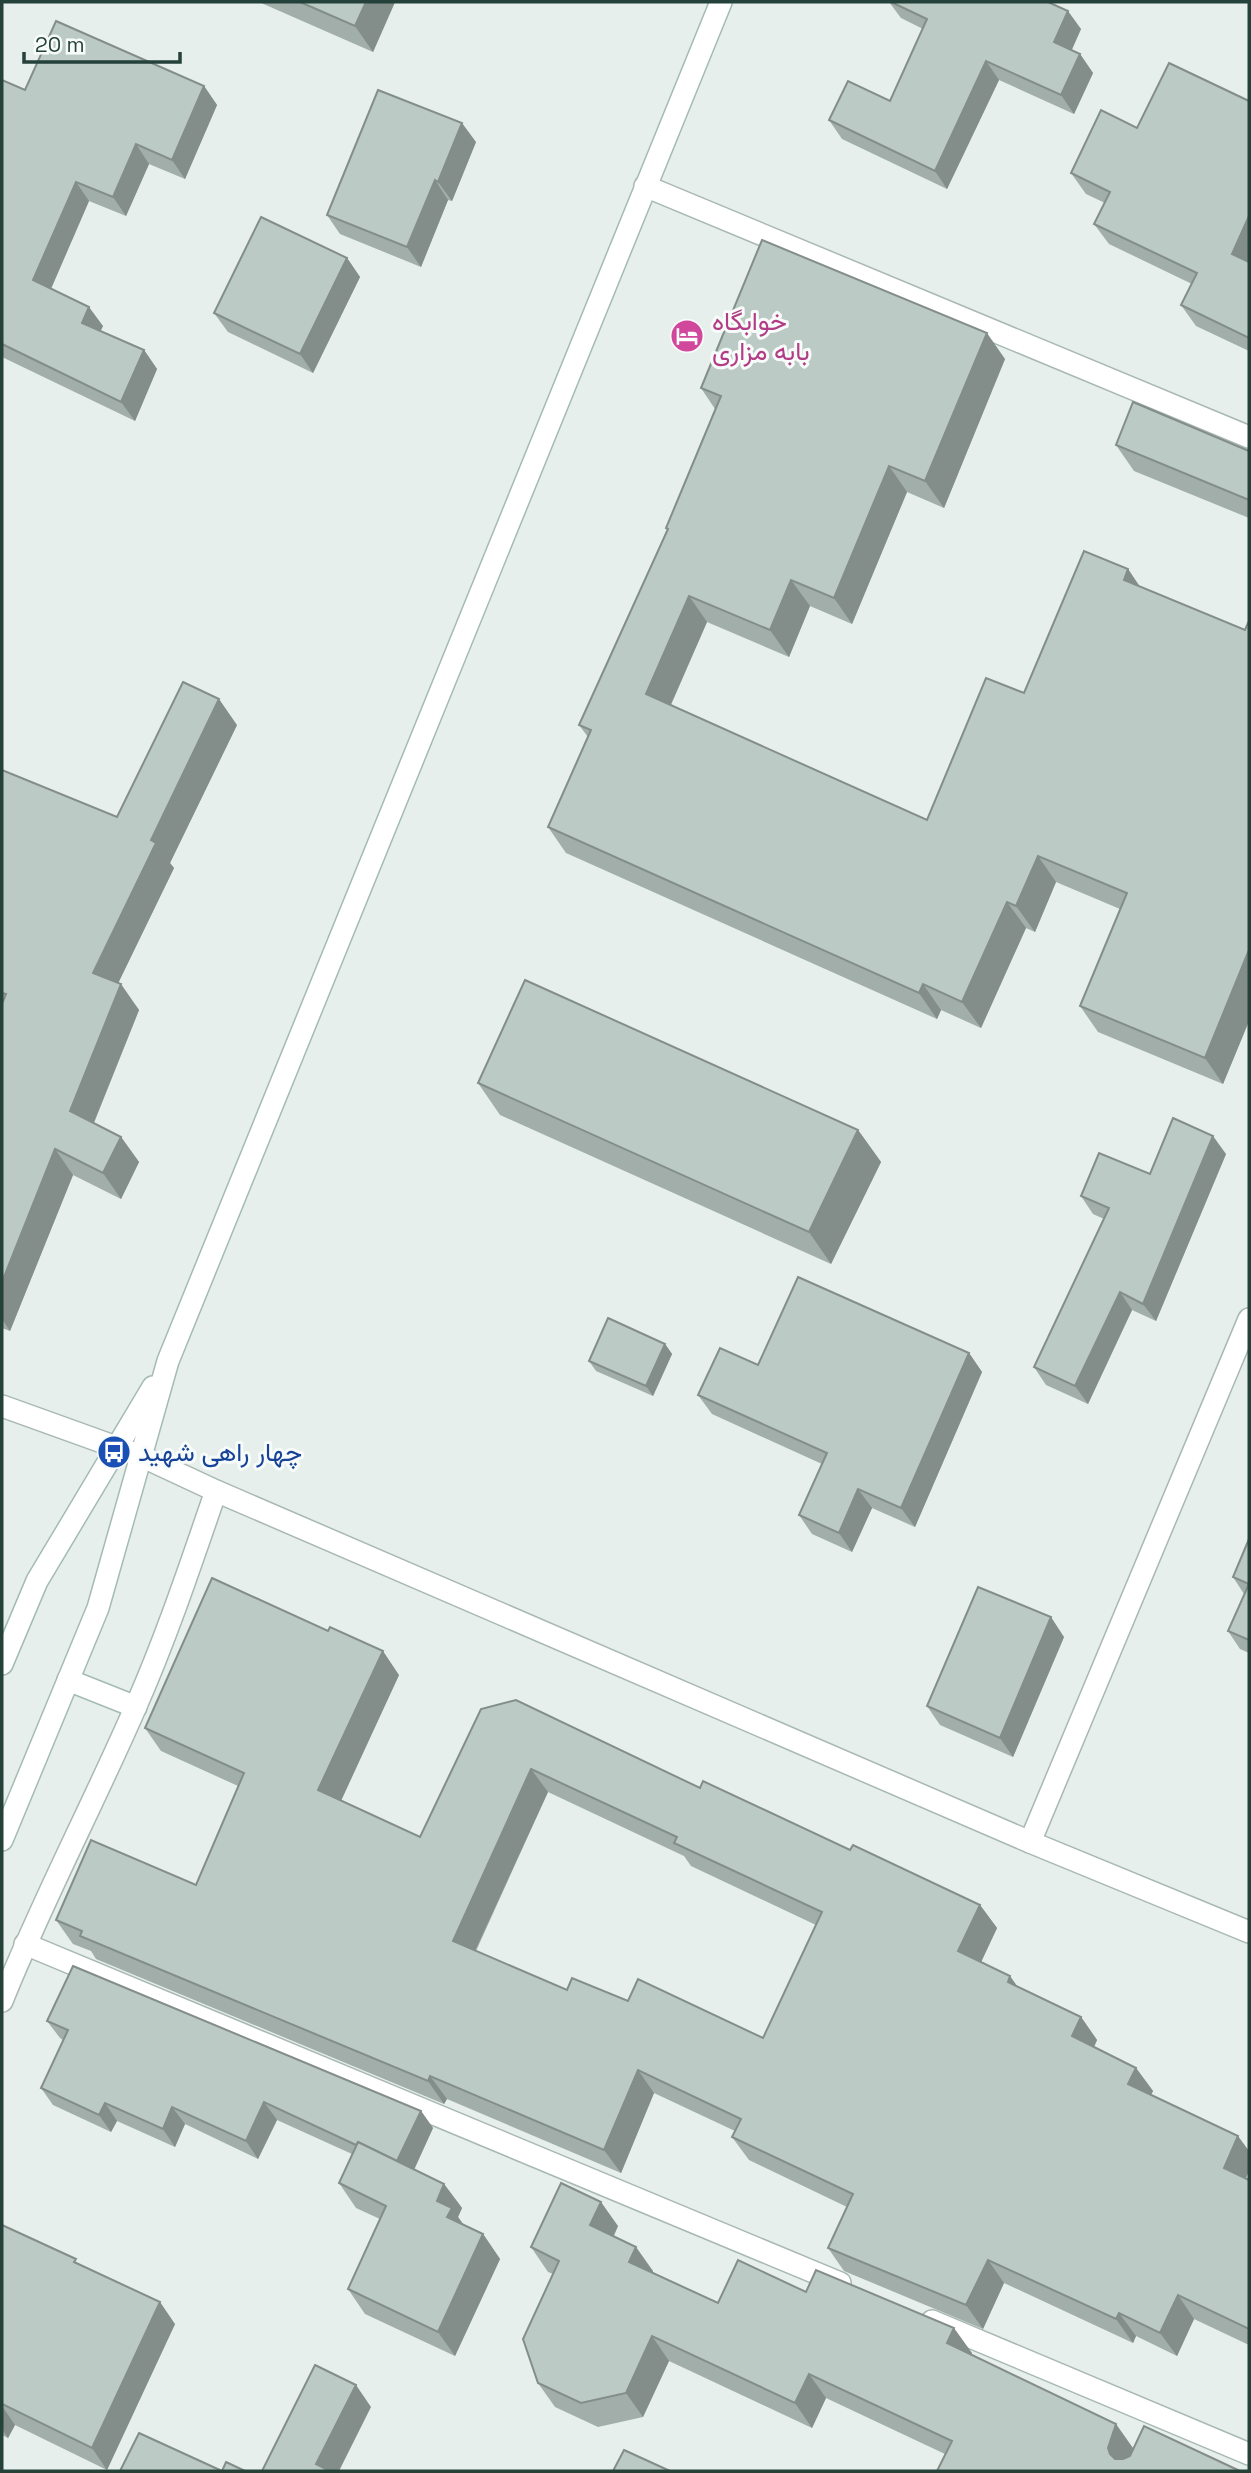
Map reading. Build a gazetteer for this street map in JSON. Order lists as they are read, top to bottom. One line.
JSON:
{"places":{"hotel":["خوابگاه بابه مزاری"],"bus stop":["چهار راهی شهید"]},"scale_bar":"20 m"}
